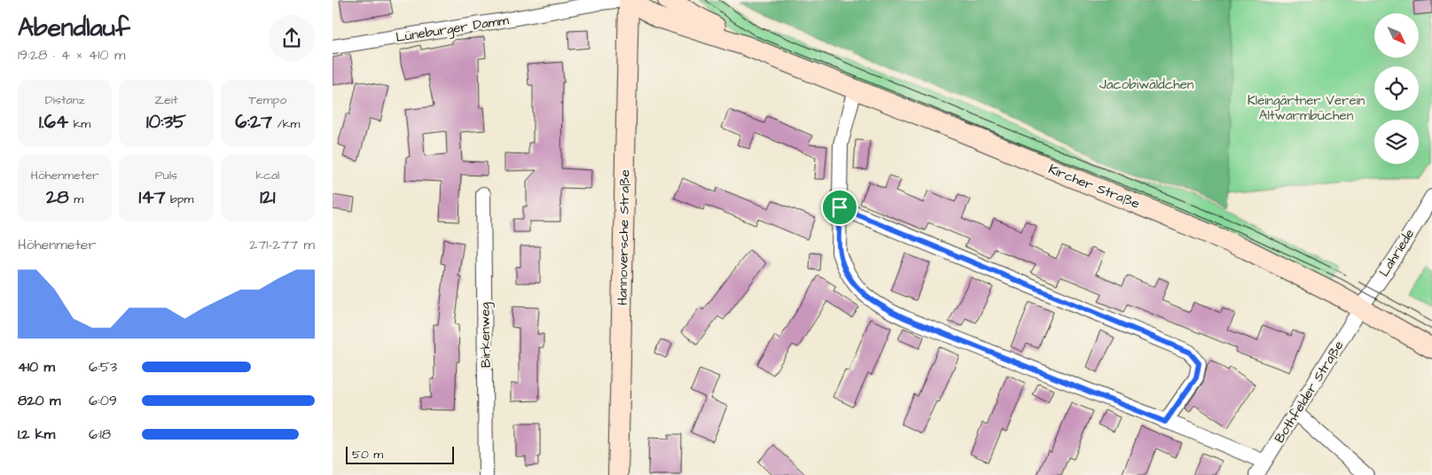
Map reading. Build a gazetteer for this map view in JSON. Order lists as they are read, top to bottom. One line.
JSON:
{"streets":{"main road":["Kircher Straße","Hannoversche Straße"],"street":["Lüneburger Damm","Lahriede","Birkenweg","Bothfelder Straße"]},"crossings":[["Kircher Straße","Hannoversche Straße"],["Kircher Straße","Lahriede"],["Kircher Straße","Bothfelder Straße"],["Lahriede","Bothfelder Straße"]],"parks":["Jacobiwäldchen","Kleingärtner Verein Altwarmbüchen"],"scale_bar":"50 m","north":"bottom right","page":{"heading":["Abendlauf","19:28 · 4 × 410 m"],"stats":[["Distanz","1.64 km"],["Zeit","10:35"],["Tempo","6:27 /km"],["Höhenmeter","28 m"],["Puls","147 bpm"],["kcal","121"]],"chart":["Höhenmeter","271–277 m"],"list":[{"name":"410 m","note":"6:53"},{"name":"820 m","note":"6:09"},{"name":"1.2 km","note":"6:18"}],"scale":"50 m"}}
